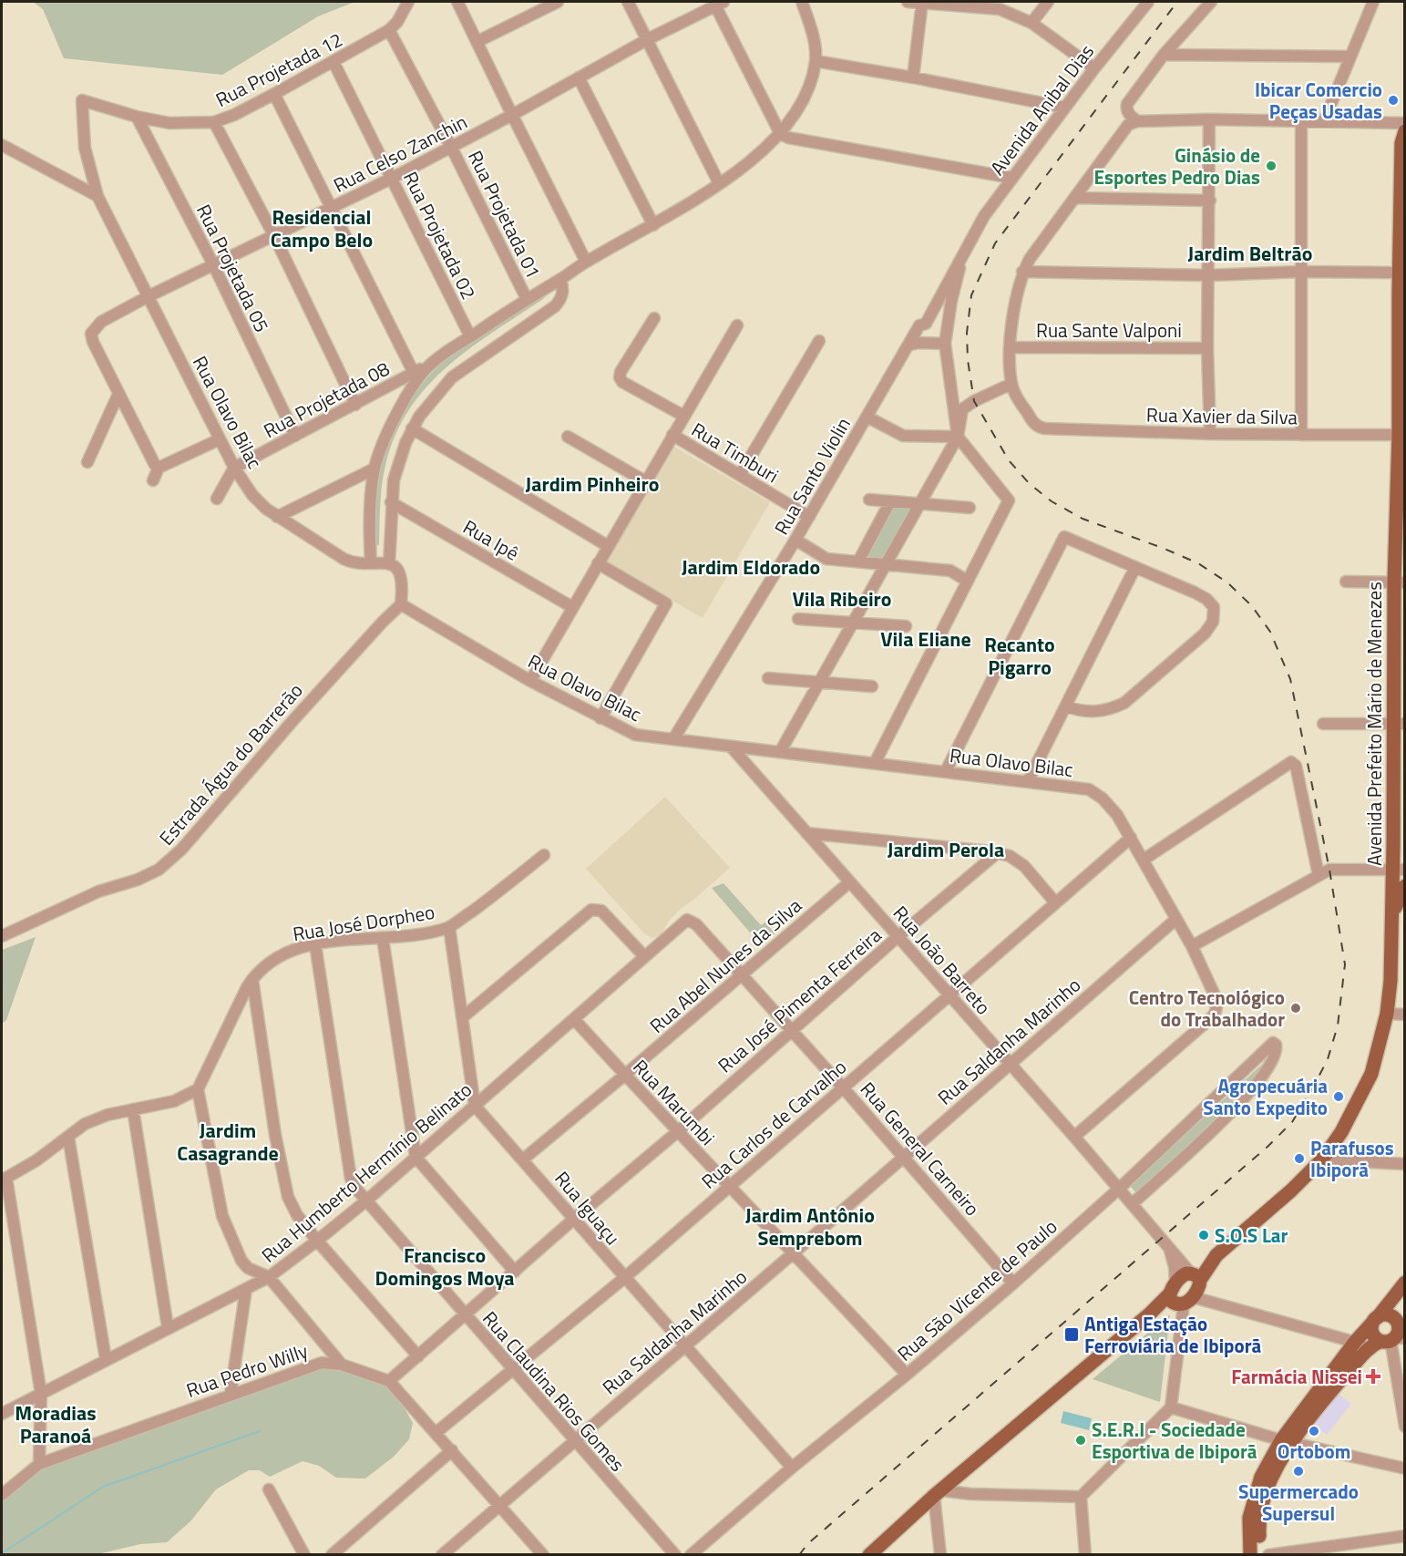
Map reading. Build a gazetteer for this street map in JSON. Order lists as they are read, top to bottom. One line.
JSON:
{"streets":{"main road":["Avenida Prefeito Mário de Menezes"],"street":["Rua Projetada 12","Avenida Anibal Dias","Rua Celso Zanchin","Rua Projetada 01","Rua Projetada 02","Rua Projetada 05","Rua Sante Valponi","Rua Projetada 08","Rua Olavo Bilac","Rua Xavier da Silva","Rua Timburi","Rua Santo Violin","Rua Ipê","Estrada Água do Barrerão","Rua José Dorpheo","Rua João Barreto","Rua Abel Nunes da Silva","Rua José Pimenta Ferreira","Rua Saldanha Marinho","Rua Marumbi","Rua Carlos de Carvalho","Rua General Carneiro","Rua Humberto Hermínio Belinato","Rua Iguaçu","Rua São Vicente de Paulo","Rua Pedro Willy","Rua Claudina Rios Gomes"]},"crossings":[["Rua Projetada 12","Rua Projetada 01"],["Rua Projetada 12","Rua Projetada 02"],["Rua Projetada 12","Rua Projetada 05"],["Rua Projetada 12","Rua Olavo Bilac"],["Avenida Anibal Dias","Rua Santo Violin"],["Rua Celso Zanchin","Rua Projetada 01"],["Rua Celso Zanchin","Rua Projetada 02"],["Rua Celso Zanchin","Rua Projetada 05"],["Rua Celso Zanchin","Rua Olavo Bilac"],["Rua Projetada 05","Rua Projetada 08"],["Rua Projetada 08","Rua Olavo Bilac"],["Rua Olavo Bilac","Rua Santo Violin"],["Rua Olavo Bilac","Estrada Água do Barrerão"],["Rua Olavo Bilac","Rua João Barreto"],["Rua Olavo Bilac","Rua Saldanha Marinho"],["Rua Olavo Bilac","Rua Carlos de Carvalho"],["Rua Xavier da Silva","Avenida Prefeito Mário de Menezes"],["Rua Timburi","Rua Santo Violin"],["Avenida Prefeito Mário de Menezes","Rua João Barreto"],["Rua José Dorpheo","Rua Claudina Rios Gomes"],["Rua João Barreto","Rua Abel Nunes da Silva"],["Rua João Barreto","Rua José Pimenta Ferreira"],["Rua João Barreto","Rua Saldanha Marinho"],["Rua João Barreto","Rua Carlos de Carvalho"],["Rua João Barreto","Rua São Vicente de Paulo"],["Rua Abel Nunes da Silva","Rua Marumbi"],["Rua Abel Nunes da Silva","Rua General Carneiro"],["Rua Abel Nunes da Silva","Rua Iguaçu"],["Rua José Pimenta Ferreira","Rua Marumbi"],["Rua José Pimenta Ferreira","Rua General Carneiro"],["Rua José Pimenta Ferreira","Rua Iguaçu"],["Rua José Pimenta Ferreira","Rua Pedro Willy"],["Rua José Pimenta Ferreira","Rua Claudina Rios Gomes"],["Rua Saldanha Marinho","Rua Marumbi"],["Rua Saldanha Marinho","Rua General Carneiro"],["Rua Saldanha Marinho","Rua Iguaçu"],["Rua Saldanha Marinho","Rua Pedro Willy"],["Rua Saldanha Marinho","Rua Claudina Rios Gomes"],["Rua Marumbi","Rua Carlos de Carvalho"],["Rua Marumbi","Rua Humberto Hermínio Belinato"],["Rua Marumbi","Rua São Vicente de Paulo"],["Rua Carlos de Carvalho","Rua General Carneiro"],["Rua Carlos de Carvalho","Rua Iguaçu"],["Rua Carlos de Carvalho","Rua Pedro Willy"],["Rua Carlos de Carvalho","Rua Claudina Rios Gomes"],["Rua General Carneiro","Rua Humberto Hermínio Belinato"],["Rua General Carneiro","Rua São Vicente de Paulo"],["Rua Humberto Hermínio Belinato","Rua Iguaçu"],["Rua Humberto Hermínio Belinato","Rua Claudina Rios Gomes"],["Rua Iguaçu","Rua São Vicente de Paulo"]],"districts":["Residencial Campo Belo","Jardim Beltrão","Jardim Pinheiro","Jardim Eldorado","Vila Ribeiro","Vila Eliane","Recanto Pigarro","Jardim Perola","Jardim Casagrande","Jardim Antônio Semprebom","Francisco Domingos Moya","Moradias Paranoá"],"places":{"other":["Ibicar Comercio Peças Usadas","Ginásio de Esportes Pedro Dias","Centro Tecnológico do Trabalhador","Agropecuária Santo Expedito","Parafusos Ibiporã","S.O.S Lar","Ortobom","S.E.R.I - Sociedade Esportiva de Ibiporã","Supermercado Supersul"],"transit":["Antiga Estação Ferroviária de Ibiporã"],"health":["Farmácia Nissei"]}}
